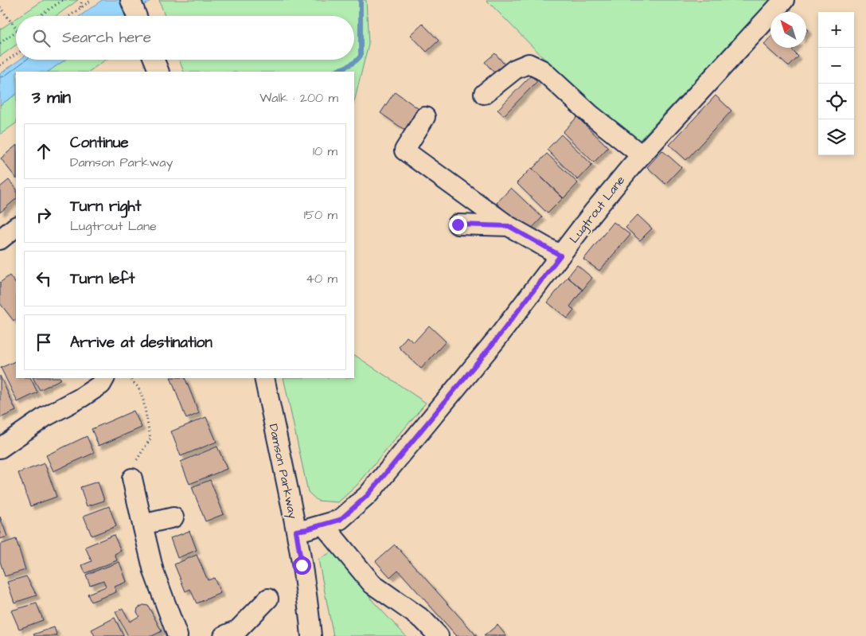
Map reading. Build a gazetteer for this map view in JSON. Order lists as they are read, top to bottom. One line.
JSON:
{"streets":{"street":["Lugtrout Lane","Damson Parkway"]},"crossings":[["Lugtrout Lane","Damson Parkway"]],"north":"top left","page":{"map_buttons":["+","−"],"search":"Search here","heading":["3 min","Walk · 200 m"],"list":[["Continue","Damson Parkway","10 m"],["Turn right","Lugtrout Lane","150 m"],["Turn left","40 m"],"Arrive at destination"]}}
